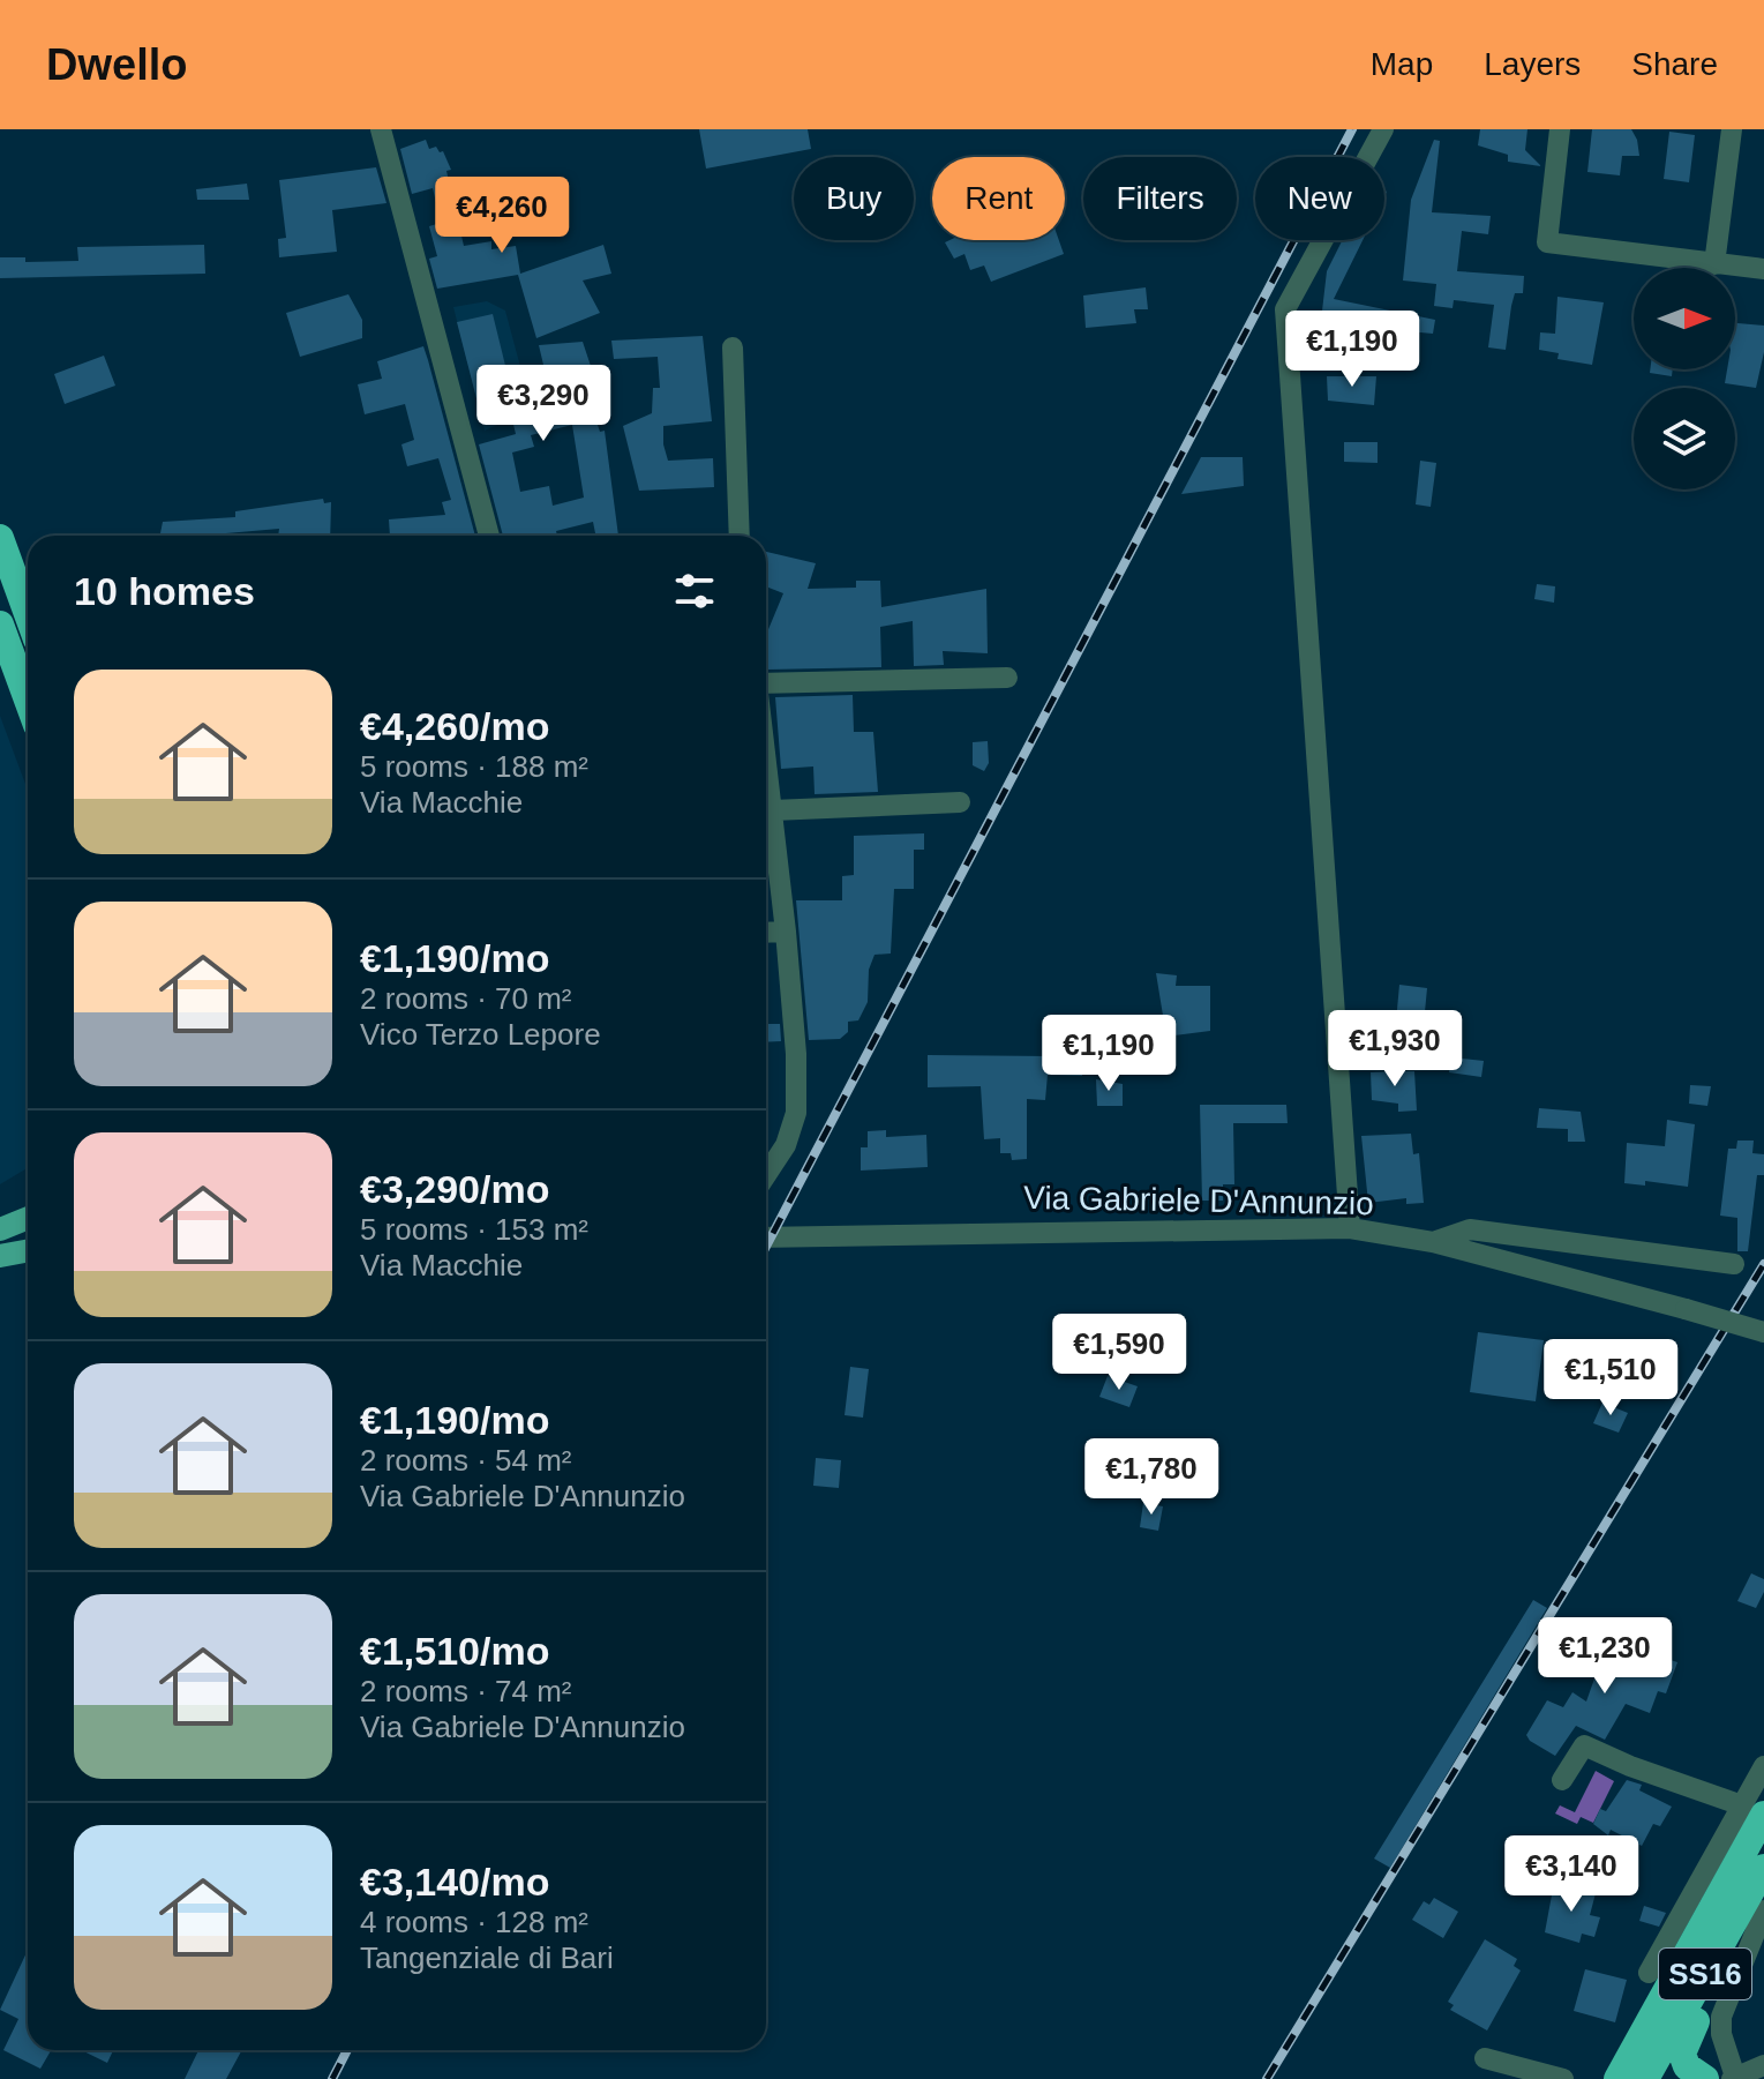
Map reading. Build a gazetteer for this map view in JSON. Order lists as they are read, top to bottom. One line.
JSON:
{"streets":{"highway":["SS16"],"street":["Via Gabriele D'Annunzio"]},"north":"right","page":{"header":"Dwello","nav":["Map","Layers","Share"],"chip":["Buy","Rent","Filters","New"],"price":["€4,260","€1,190","€3,290","€1,930","€1,190","€1,590","€1,510","€1,780","€1,230","€3,140"],"heading":"10 homes","list":[{"name":"€4,260/mo","note":"5 rooms · 188 m² · Via Macchie"},{"name":"€1,190/mo","note":"2 rooms · 70 m² · Vico Terzo Lepore"},{"name":"€3,290/mo","note":"5 rooms · 153 m² · Via Macchie"},{"name":"€1,190/mo","note":"2 rooms · 54 m² · Via Gabriele D'Annunzio"},{"name":"€1,510/mo","note":"2 rooms · 74 m² · Via Gabriele D'Annunzio"},{"name":"€3,140/mo","note":"4 rooms · 128 m² · Tangenziale di Bari"}]}}
